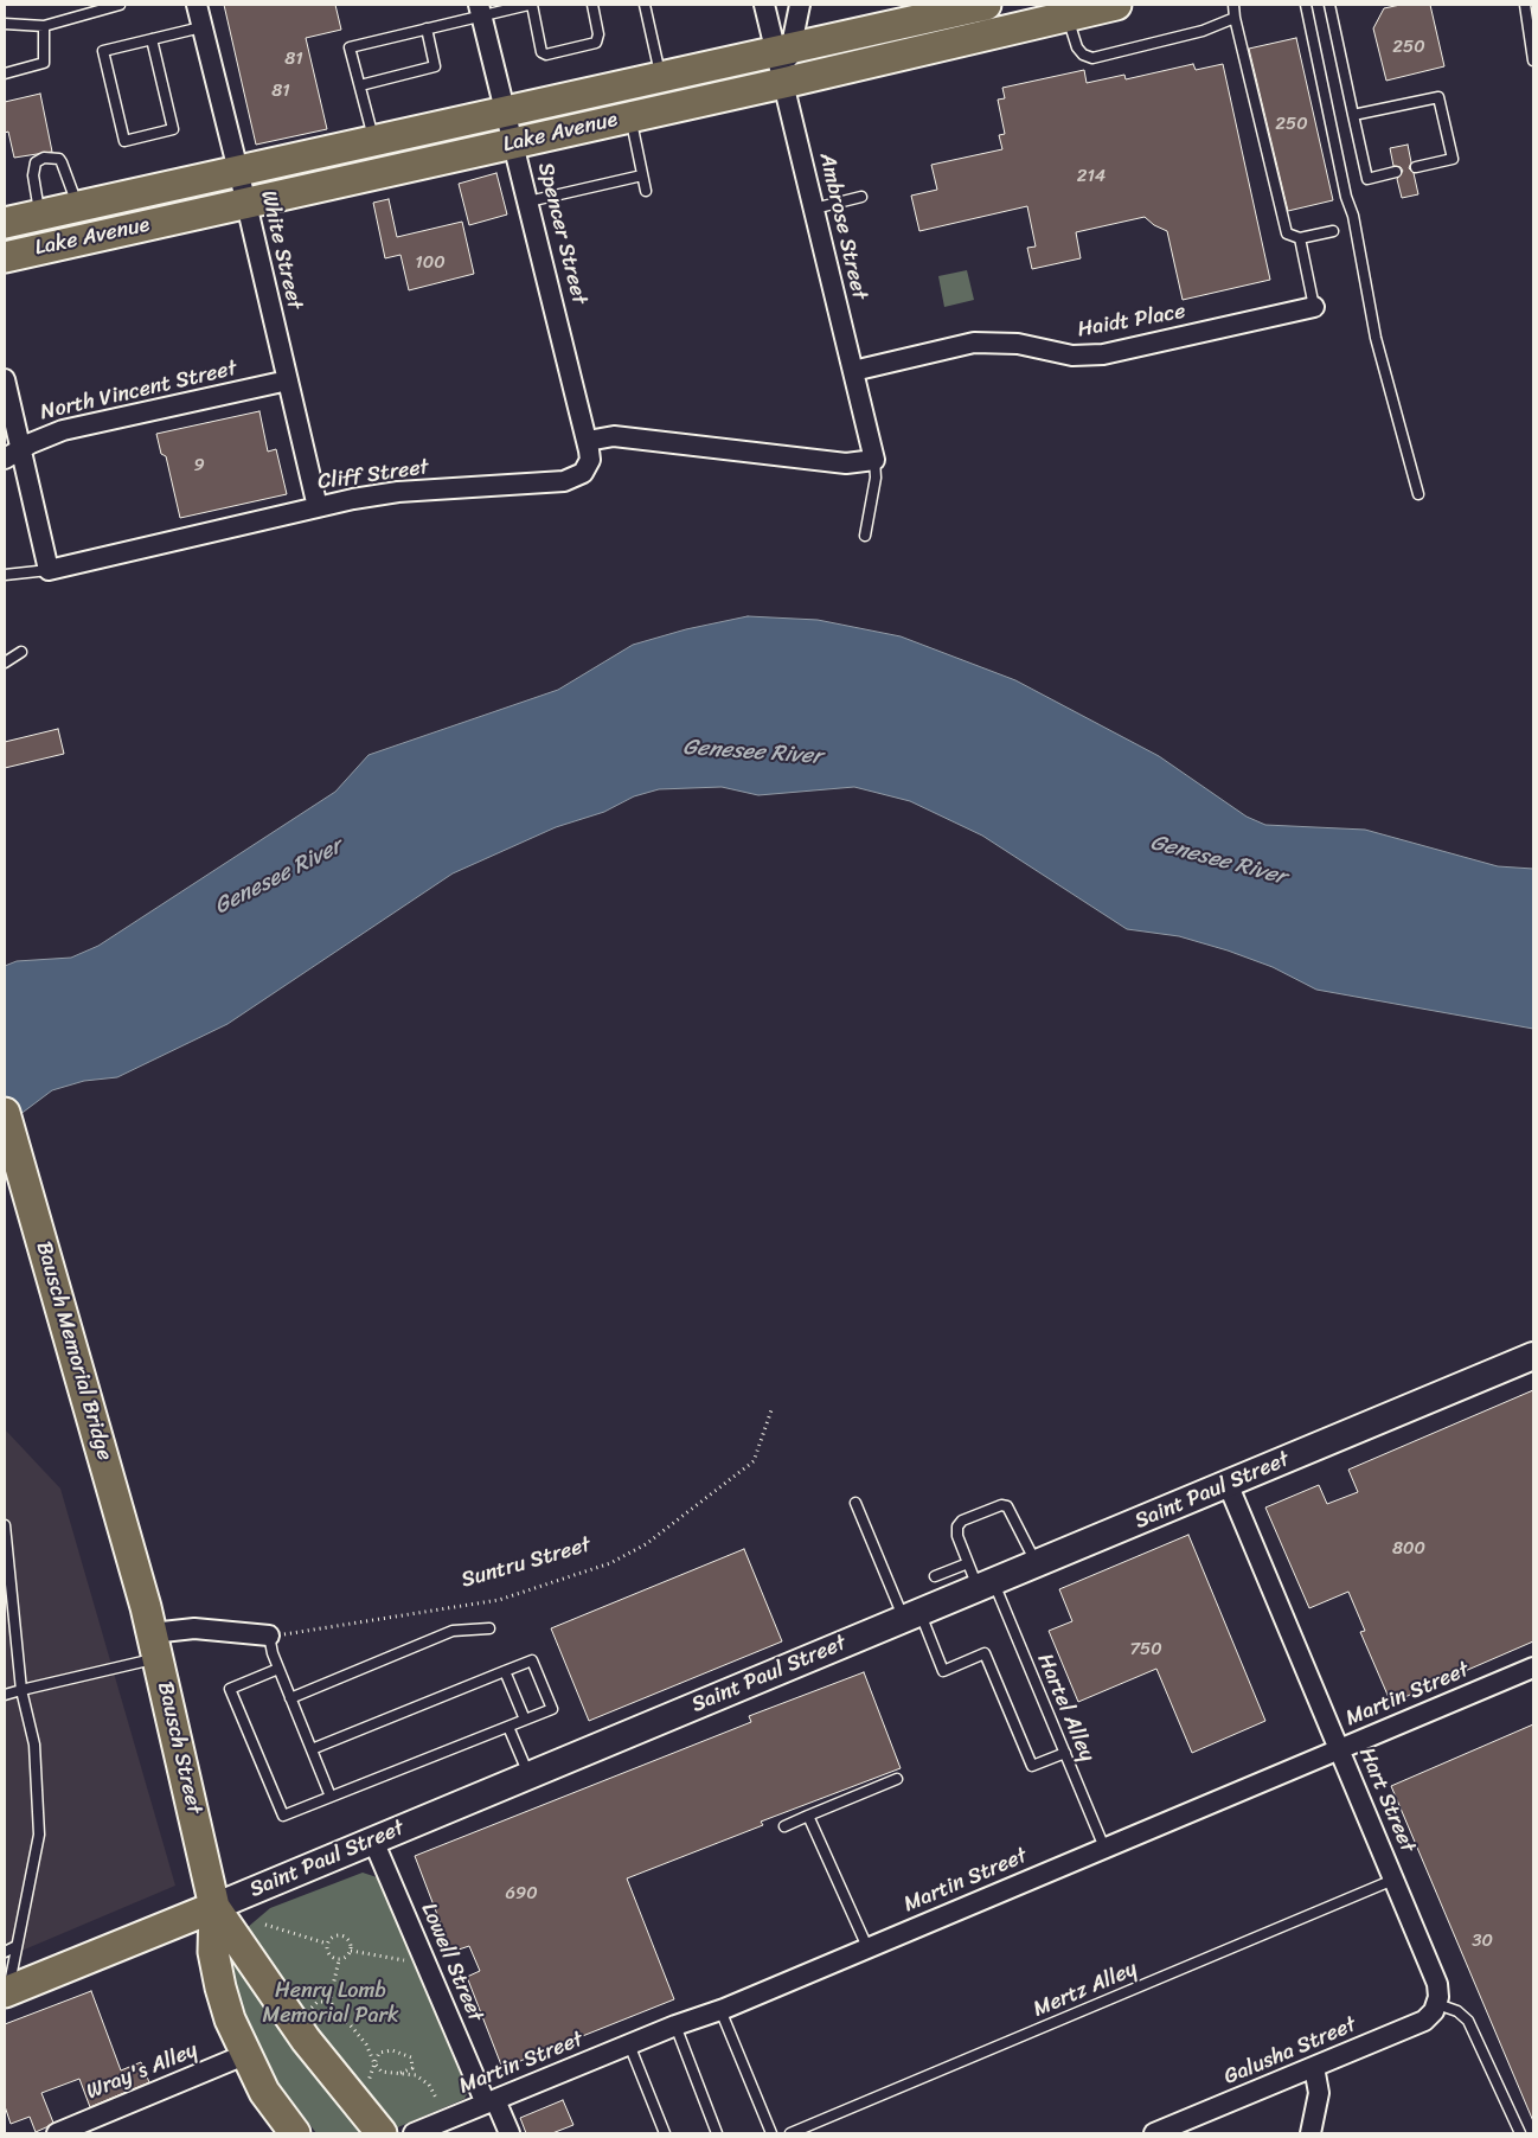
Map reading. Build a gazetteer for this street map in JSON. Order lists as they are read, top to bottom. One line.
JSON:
{"streets":{"main road":["Lake Avenue","Bausch Memorial Bridge","Saint Paul Street","Bausch Street"],"street":["Ambrose Street","Spencer Street","White Street","Haidt Place","North Vincent Street","Cliff Street","Martin Street","Hart Street","Lowell Street","Galusha Street","Wray's Alley"],"lane":["Hartel Alley","Mertz Alley"],"path":["Suntru Street"]},"crossings":[["Lake Avenue","Ambrose Street"],["Lake Avenue","Spencer Street"],["Lake Avenue","White Street"],["Ambrose Street","Haidt Place"],["Spencer Street","Cliff Street"],["White Street","North Vincent Street"],["White Street","Cliff Street"],["Bausch Memorial Bridge","Bausch Street"],["Saint Paul Street","Hartel Alley"],["Saint Paul Street","Bausch Street"],["Saint Paul Street","Hart Street"],["Saint Paul Street","Lowell Street"],["Martin Street","Hartel Alley"],["Martin Street","Hart Street"],["Martin Street","Lowell Street"],["Hart Street","Mertz Alley"],["Hart Street","Galusha Street"]],"water":["Genesee River"],"parks":["Henry Lomb Memorial Park"],"house_numbers":["250","81","81","250","214","100","9","800","750","690","30"]}
